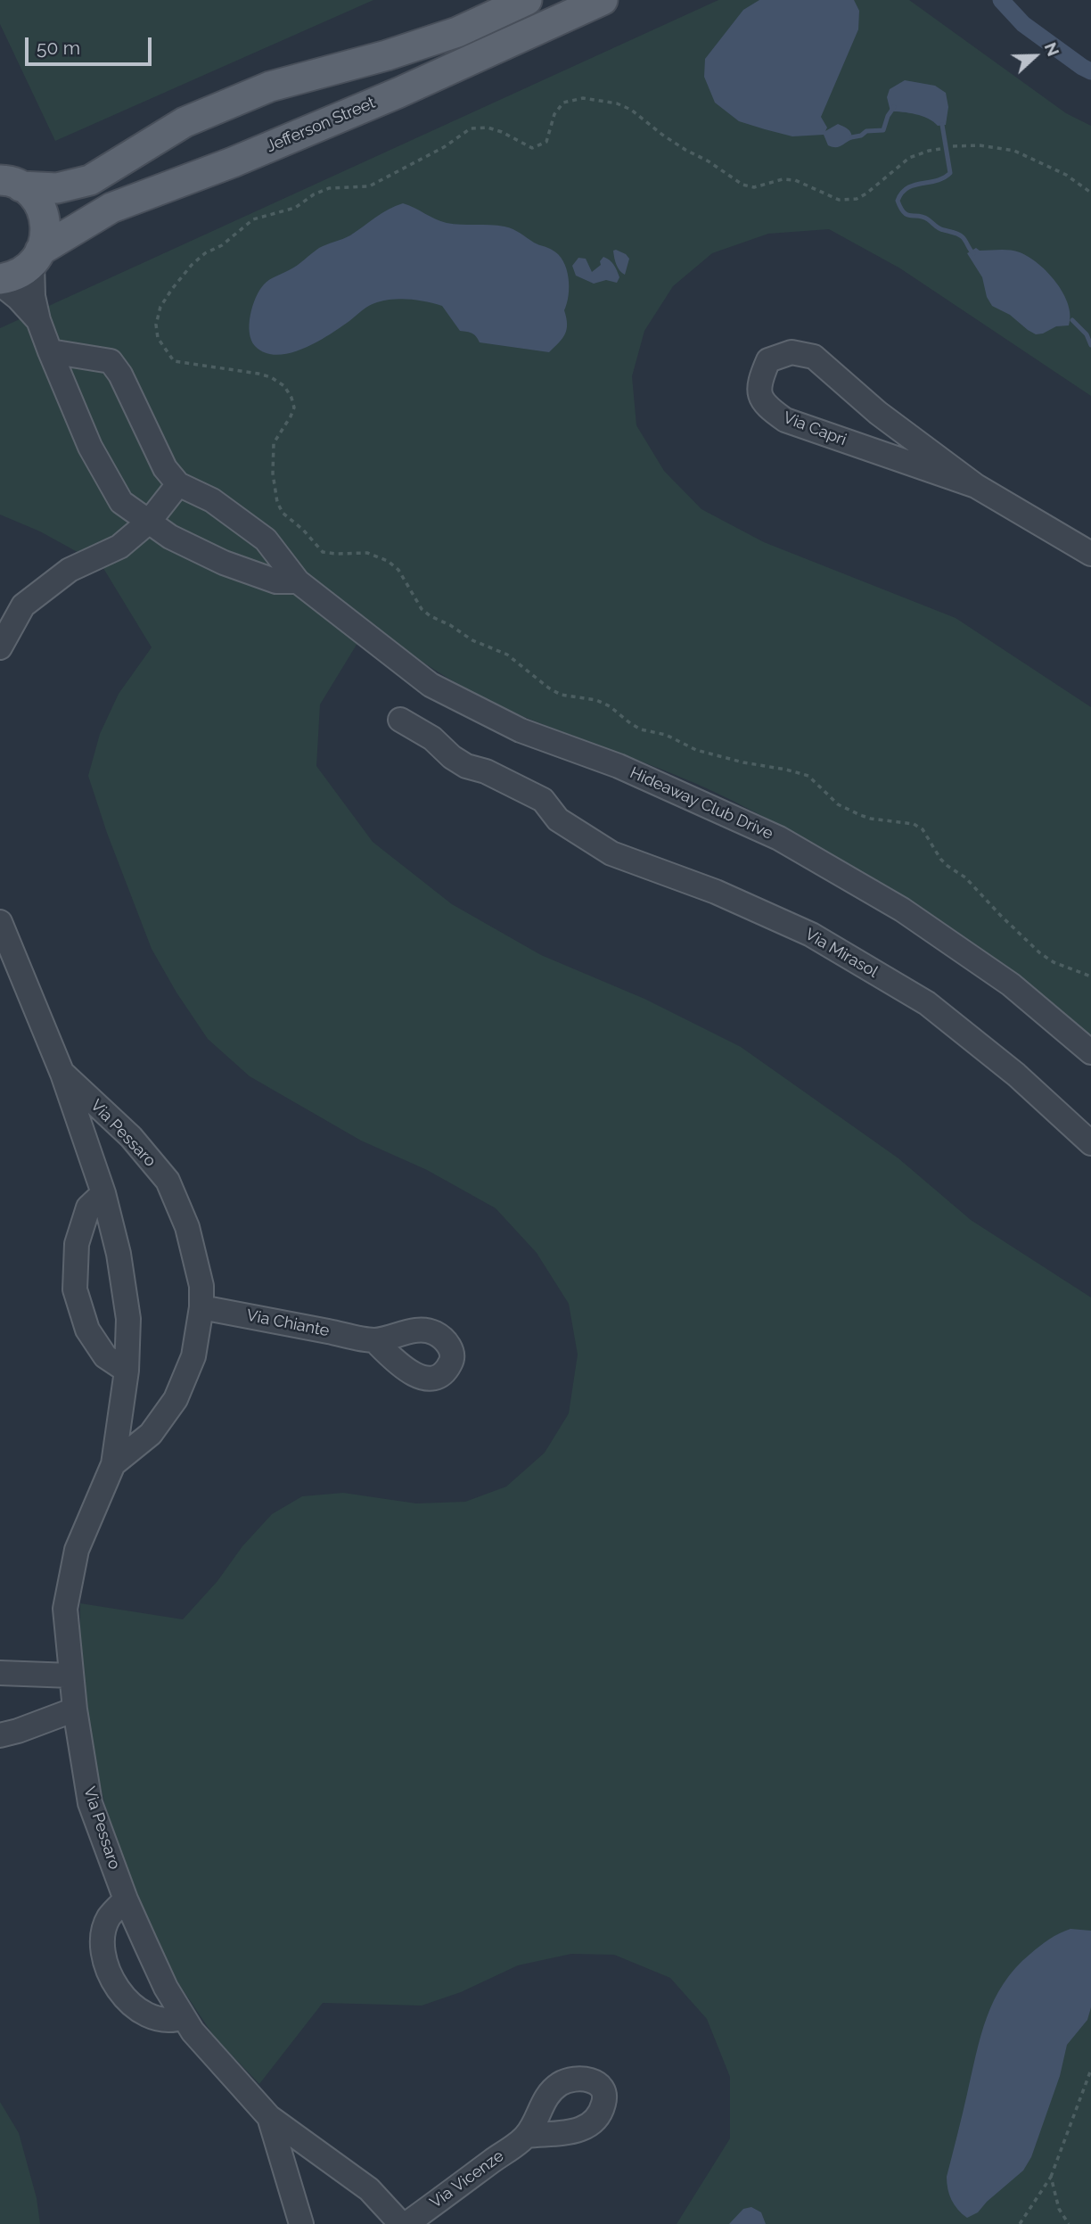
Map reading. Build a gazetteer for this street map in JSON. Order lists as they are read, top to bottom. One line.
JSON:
{"streets":{"main road":["Jefferson Street"],"street":["Via Capri","Hideaway Club Drive","Via Mirasol","Via Pessaro","Via Chiante","Via Vicenze"]},"crossings":[["Via Pessaro","Via Chiante"]],"scale_bar":"50 m","north":"right"}
